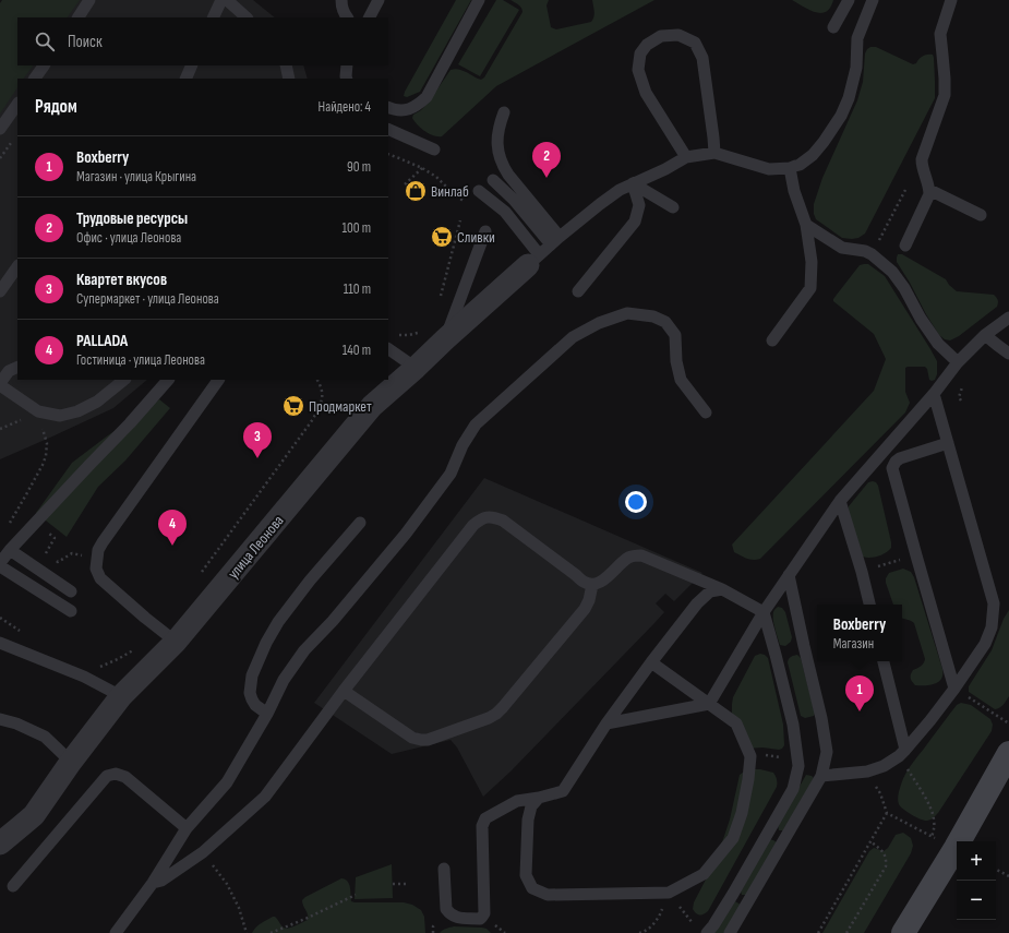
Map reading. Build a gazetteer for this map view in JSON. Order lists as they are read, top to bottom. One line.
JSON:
{"streets":{"street":["улица Леонова"]},"places":{"shop":["Винлаб"],"supermarket":["Сливки","Продмаркет"]},"page":{"search":"Поиск","heading":["Рядом","Найдено: 4"],"list":[{"mark":"1","name":"Boxberry","note":"Магазин · улица Крыгина","value":"90 m"},{"mark":"2","name":"Трудовые ресурсы","note":"Офис · улица Леонова","value":"100 m"},{"mark":"3","name":"Квартет вкусов","note":"Супермаркет · улица Леонова","value":"110 m"},{"mark":"4","name":"PALLADA","note":"Гостиница · улица Леонова","value":"140 m"}],"pins":["2","3","4","1"],"popup":["Boxberry","Магазин"],"map_buttons":["+","−"]}}
